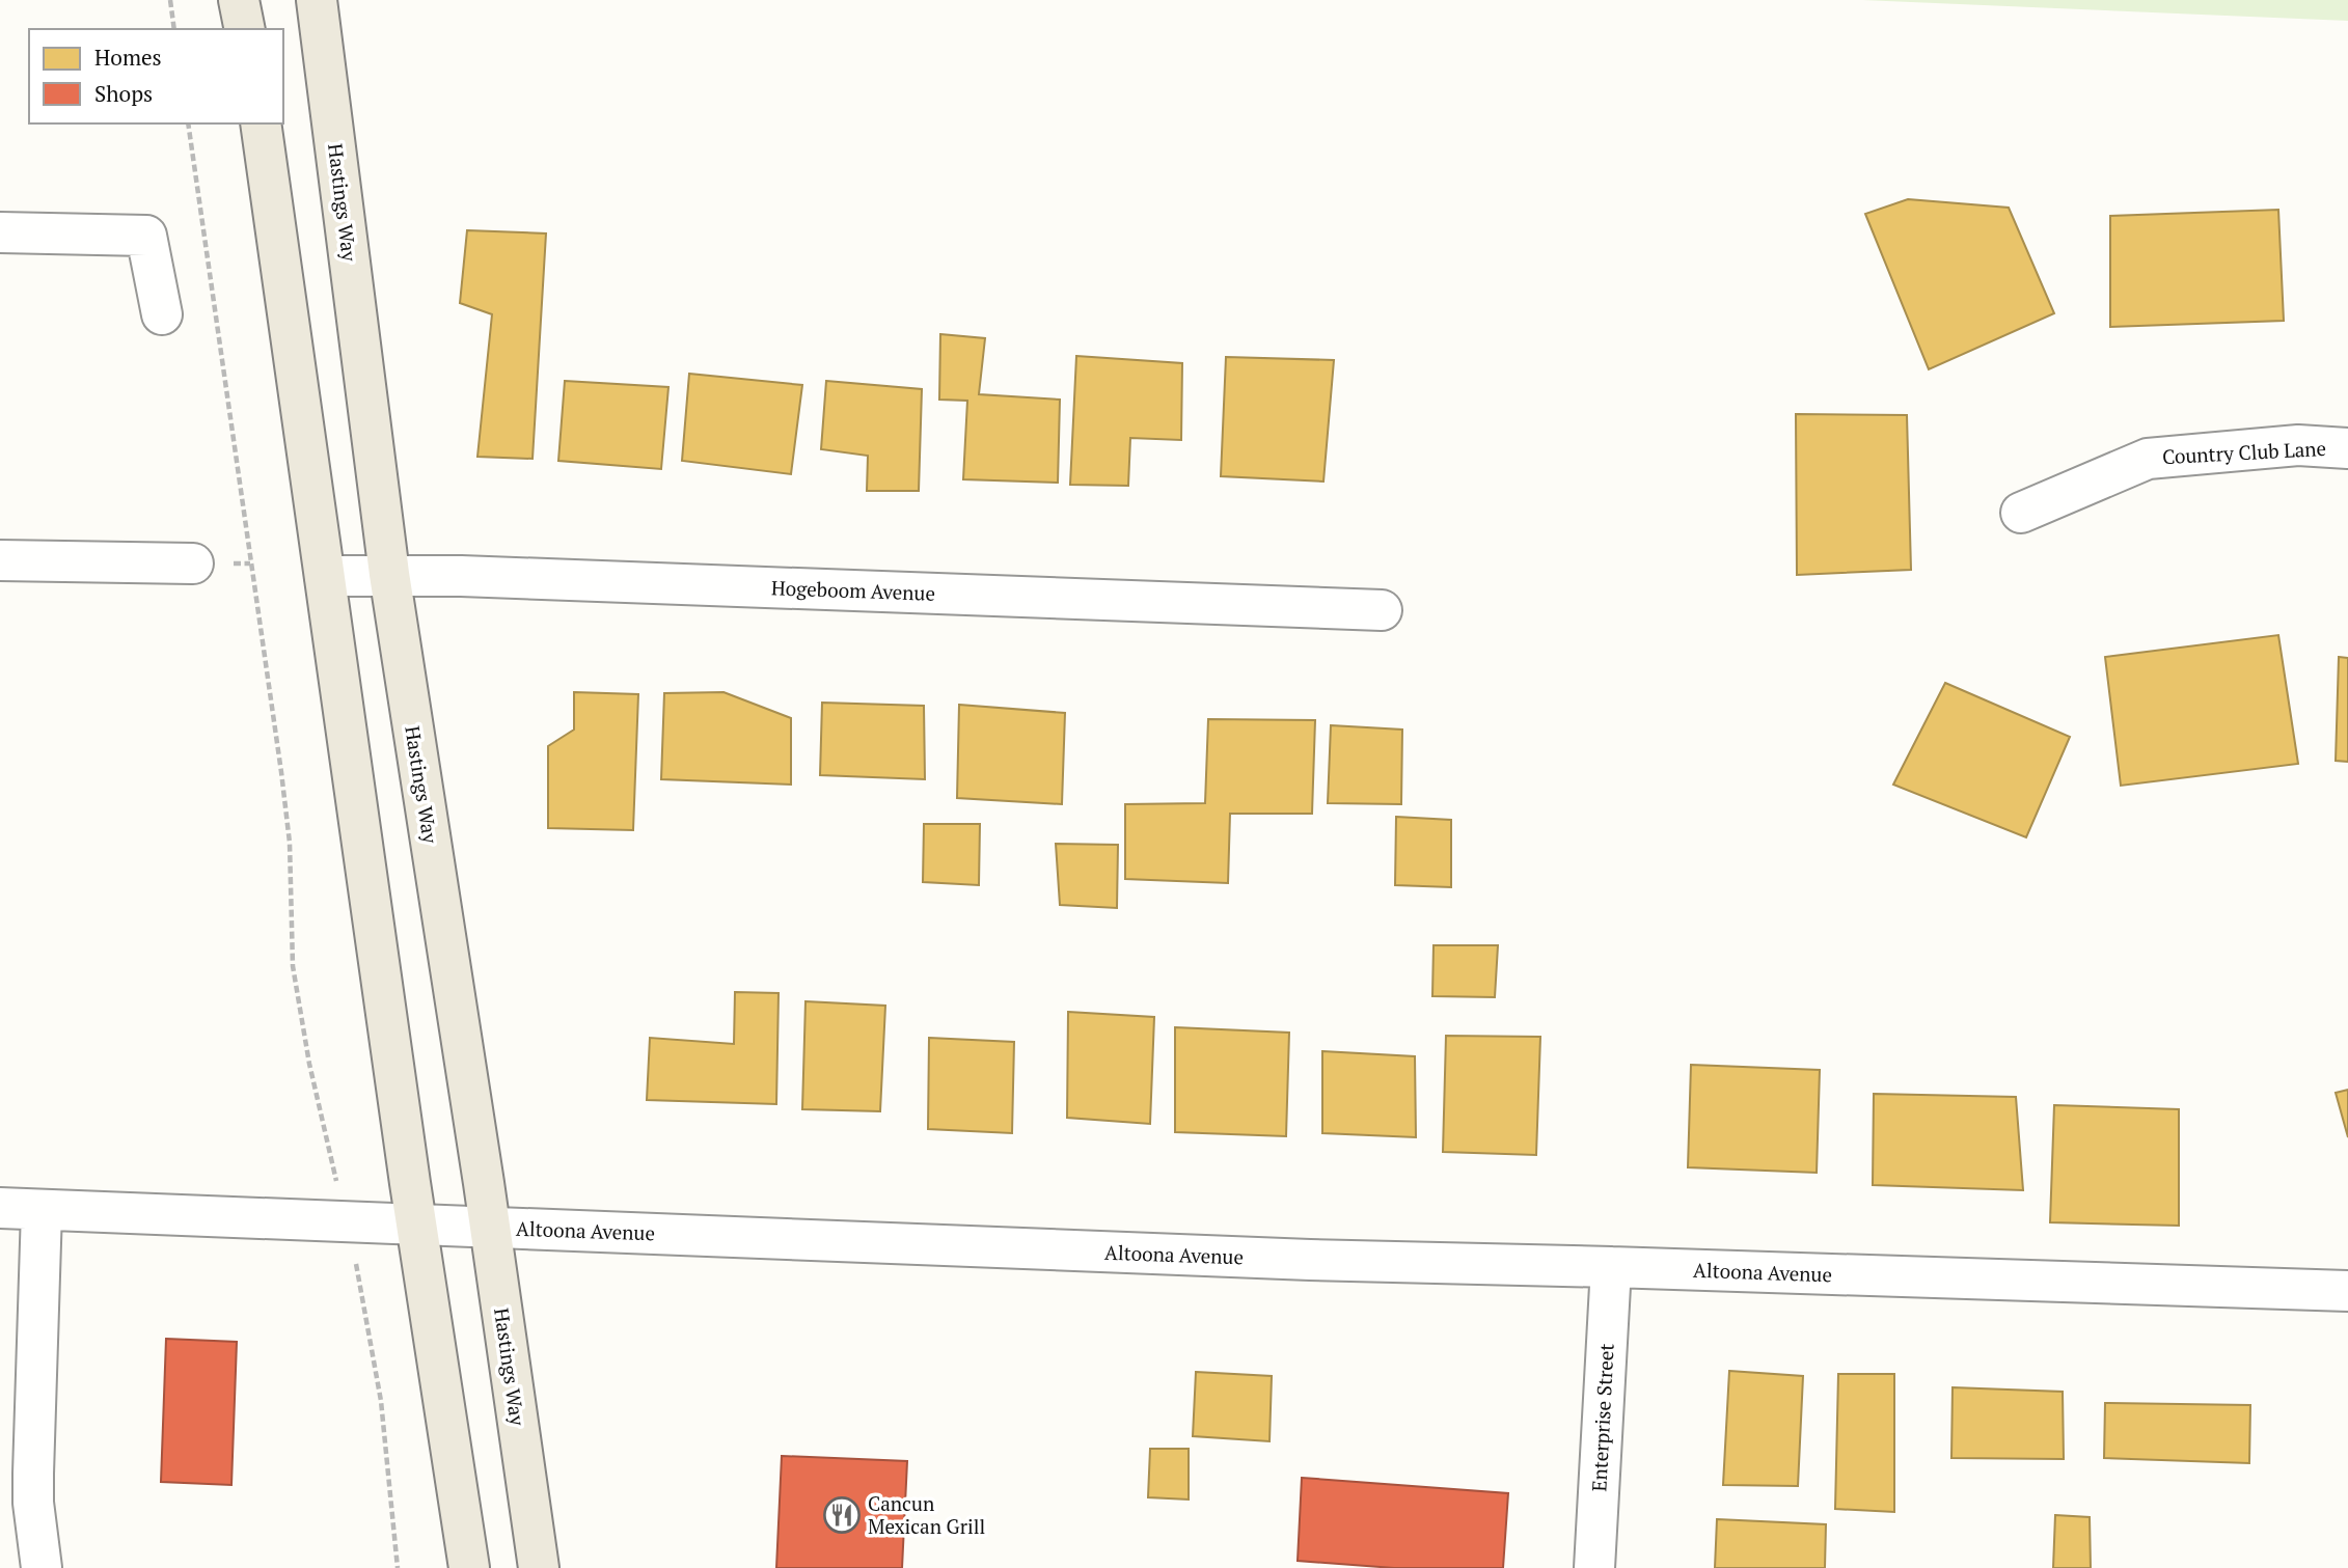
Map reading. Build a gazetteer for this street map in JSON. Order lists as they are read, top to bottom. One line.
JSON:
{"streets":{"main road":["Hastings Way"],"street":["Country Club Lane","Hogeboom Avenue","Altoona Avenue","Enterprise Street"]},"crossings":[["Hastings Way","Hogeboom Avenue"],["Hastings Way","Altoona Avenue"],["Altoona Avenue","Enterprise Street"]],"places":{"restaurant":["Cancun Mexican Grill"]},"legend":["Homes","Shops"]}
